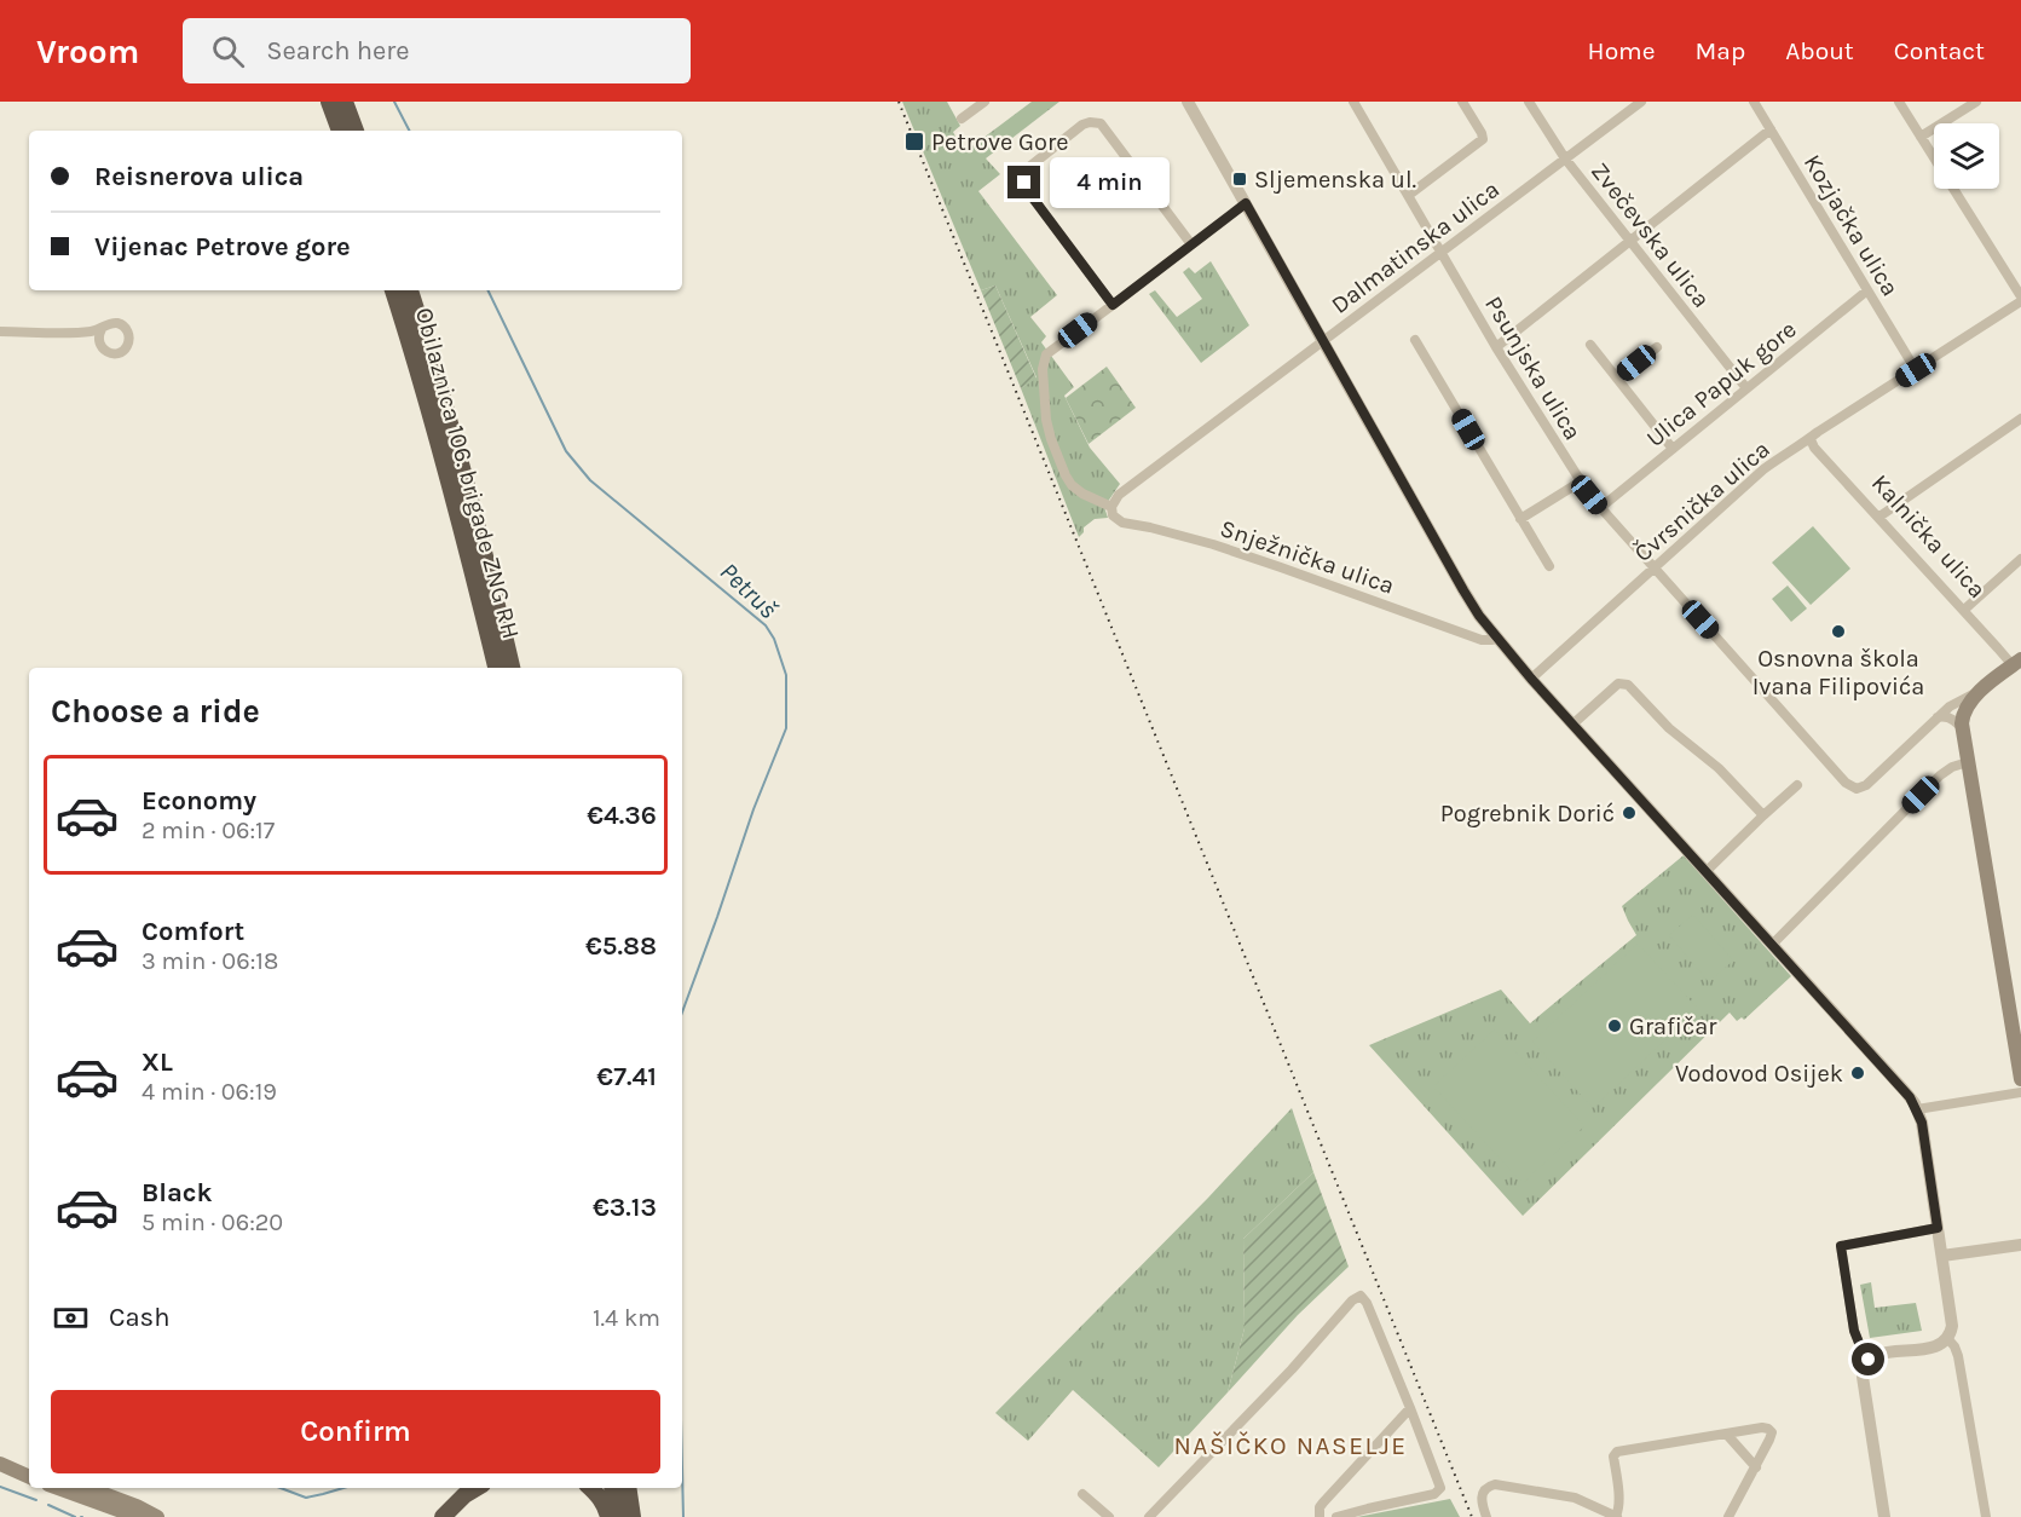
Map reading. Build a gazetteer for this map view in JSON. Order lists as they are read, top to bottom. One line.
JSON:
{"streets":{"highway":["Obilaznica 106. brigade ZNG RH"],"main road":["Kalnička ulica"],"street":["Kozjačka ulica","Zvečevska ulica","Dalmatinska ulica","Psunjska ulica","Ulica Papuk gore","Čvrsnička ulica","Snježnička ulica"]},"crossings":[["Kozjačka ulica","Ulica Papuk gore"],["Kozjačka ulica","Čvrsnička ulica"],["Zvečevska ulica","Dalmatinska ulica"],["Zvečevska ulica","Ulica Papuk gore"],["Dalmatinska ulica","Psunjska ulica"],["Dalmatinska ulica","Snježnička ulica"],["Psunjska ulica","Ulica Papuk gore"],["Psunjska ulica","Čvrsnička ulica"],["Psunjska ulica","Kalnička ulica"],["Čvrsnička ulica","Kalnička ulica"]],"districts":["NAŠIČKO NASELJE"],"water":["Petruš"],"places":{"transit":["Petrove Gore","Sljemenska ul."],"other":["Osnovna škola Ivana Filipovića","Pogrebnik Dorić","Grafičar","Vodovod Osijek"]},"page":{"header":"Vroom","search":"Search here","nav":["Home","Map","About","Contact"],"banner":["Reisnerova ulica","Vijenac Petrove gore"],"bubble":"4 min","heading":"Choose a ride","list":[{"name":"Economy","note":"2 min · 06:17","value":"€4.36"},{"name":"Comfort","note":"3 min · 06:18","value":"€5.88"},{"name":"XL","note":"4 min · 06:19","value":"€7.41"},{"name":"Black","note":"5 min · 06:20","value":"€3.13"}],"pay":["Cash","1.4 km"],"buttons":"Confirm"}}
